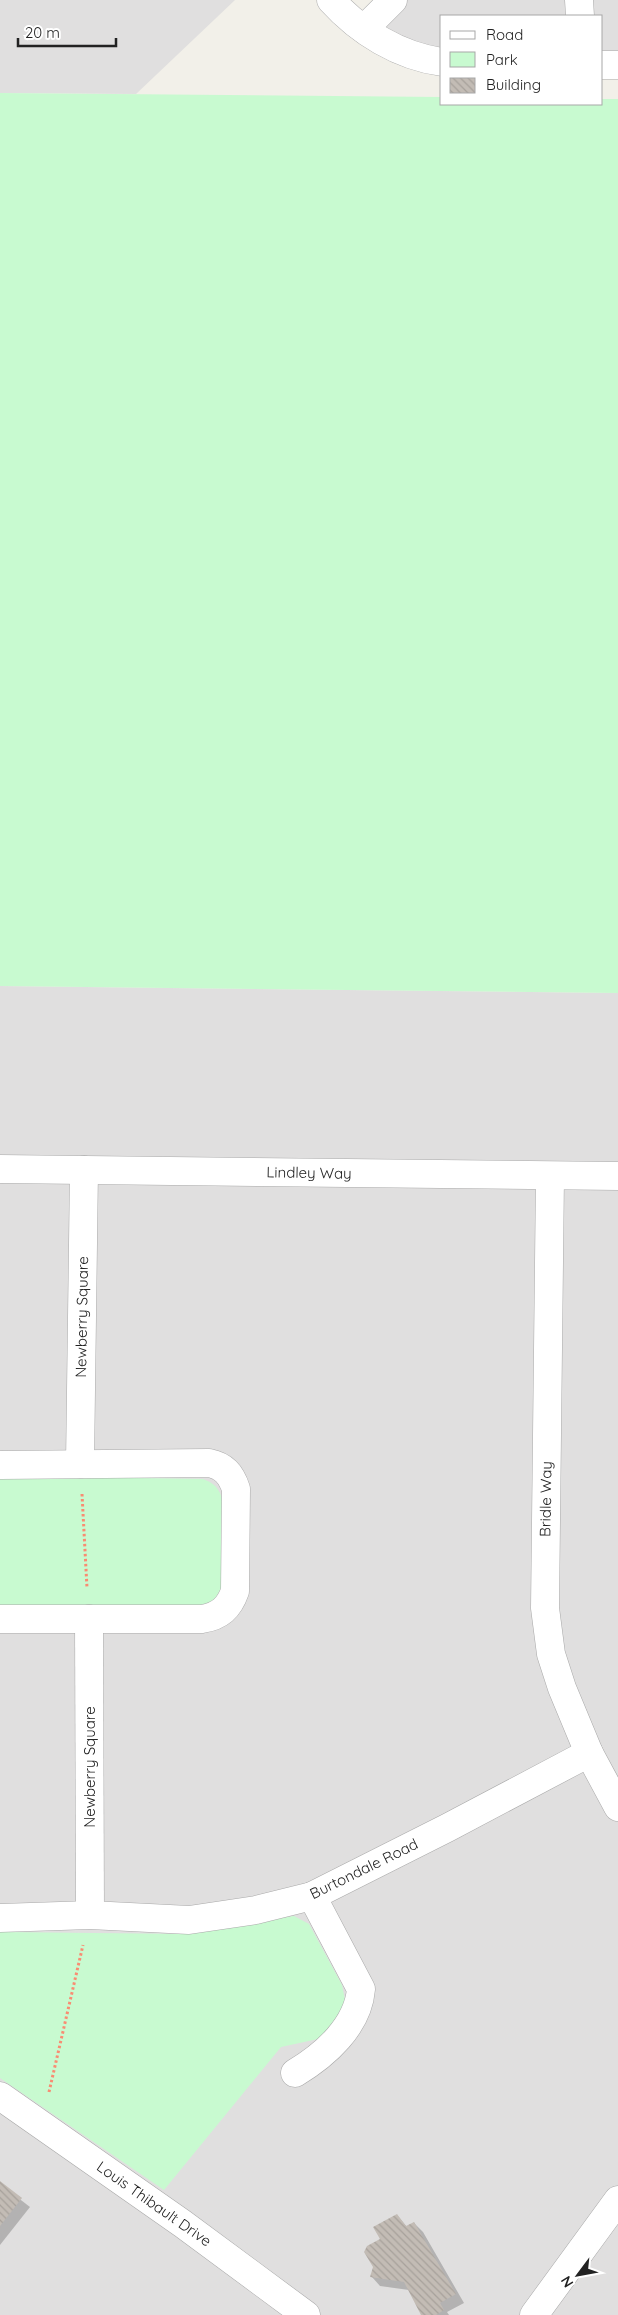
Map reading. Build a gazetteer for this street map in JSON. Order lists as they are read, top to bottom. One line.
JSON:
{"streets":{"street":["Lindley Way","Newberry Square","Bridle Way","Burtondale Road","Louis Thibault Drive"]},"crossings":[["Lindley Way","Newberry Square"],["Lindley Way","Bridle Way"],["Newberry Square","Burtondale Road"],["Bridle Way","Burtondale Road"]],"legend":["Road","Park","Building"],"scale_bar":"20 m","north":"bottom left"}
